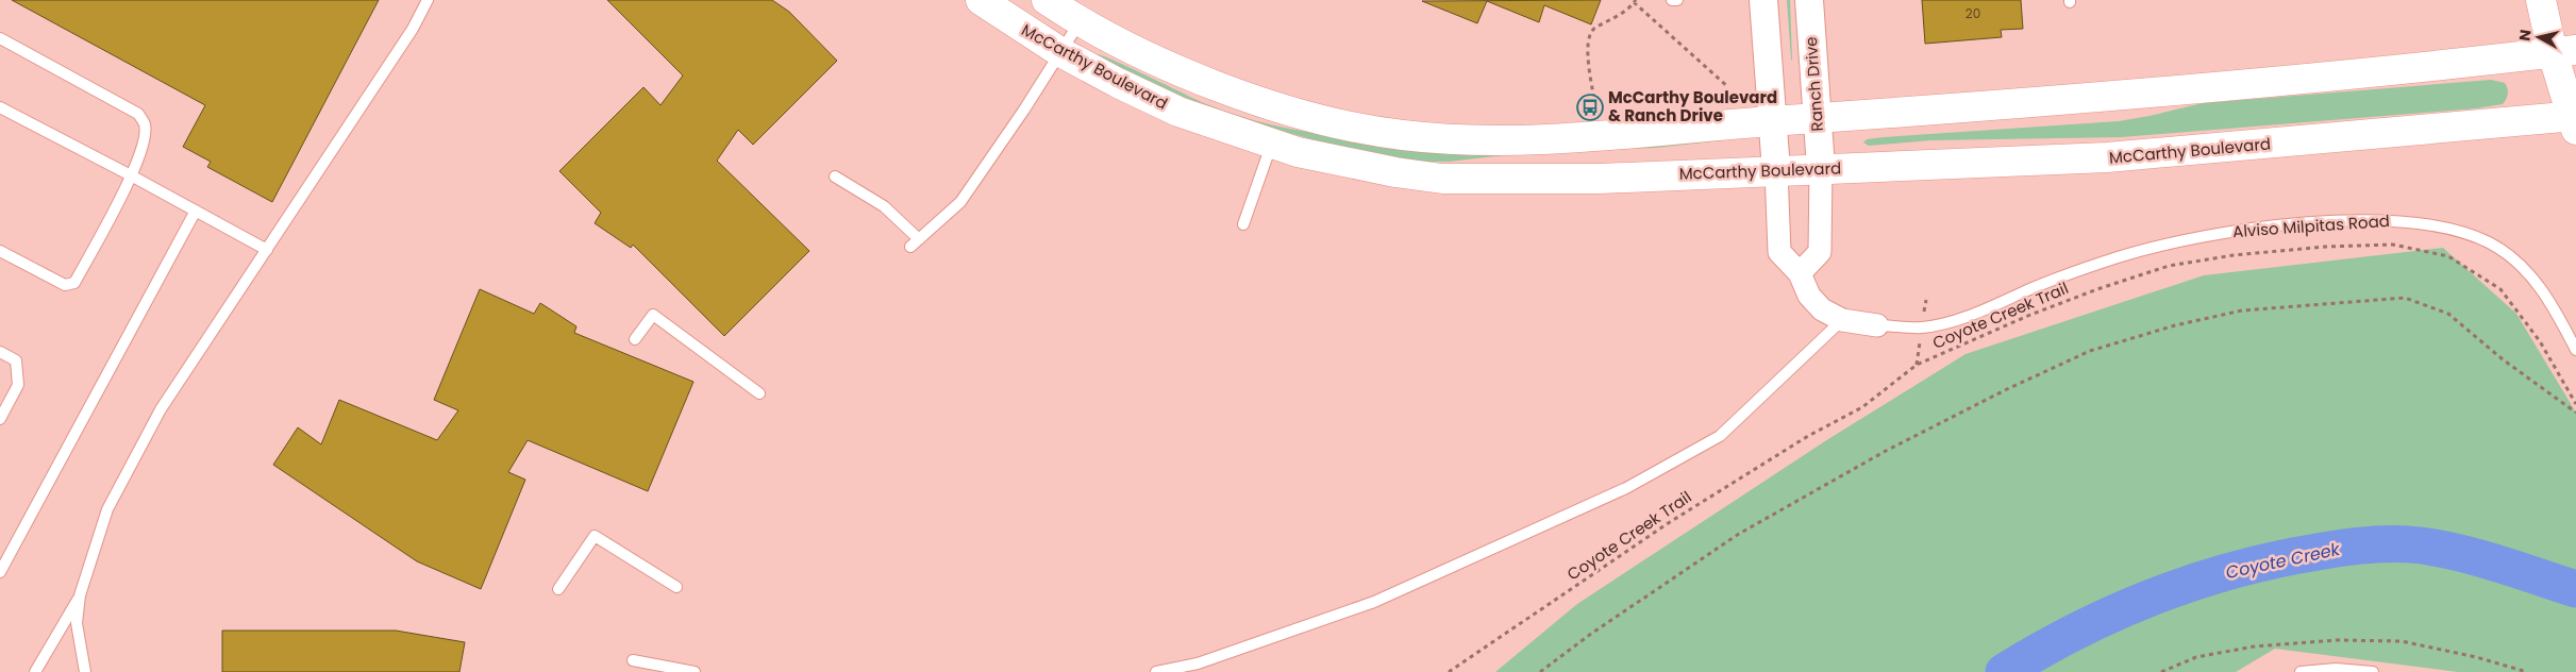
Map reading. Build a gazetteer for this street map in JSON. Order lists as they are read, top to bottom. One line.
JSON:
{"streets":{"main road":["McCarthy Boulevard"],"street":["Ranch Drive"],"lane":["Alviso Milpitas Road"],"path":["Coyote Creek Trail"]},"crossings":[["McCarthy Boulevard","Ranch Drive"]],"water":["Coyote Creek"],"places":{"bus stop":["McCarthy Boulevard & Ranch Drive"]},"house_numbers":["20"],"north":"left"}
